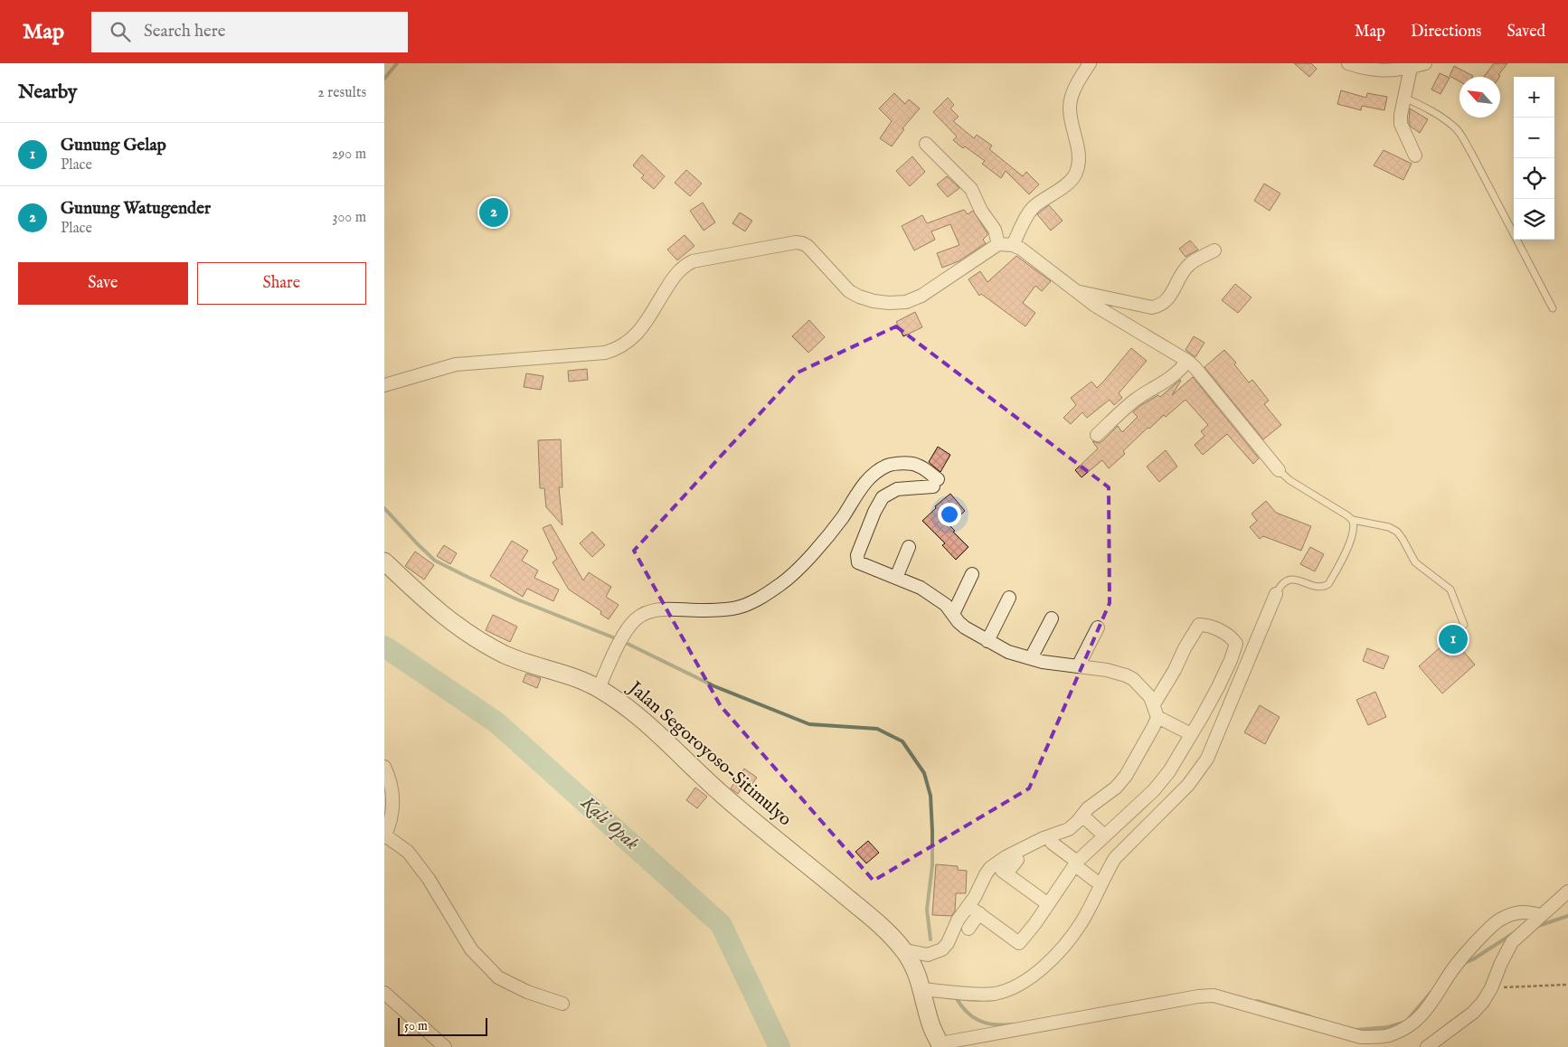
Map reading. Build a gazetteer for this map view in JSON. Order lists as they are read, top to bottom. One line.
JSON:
{"streets":{"main road":["Jalan Segoroyoso-Sitimulyo"]},"water":["Kali Opak"],"scale_bar":"50 m","north":"top left","page":{"header":"Map","search":"Search here","nav":["Map","Directions","Saved"],"heading":["Nearby","2 results"],"map_buttons":["+","−"],"list":[{"mark":"1","name":"Gunung Gelap","note":"Place","value":"290 m"},{"mark":"2","name":"Gunung Watugender","note":"Place","value":"300 m"}],"pins":["2","1"],"buttons":["Save","Share"],"scale":"50 m"}}
